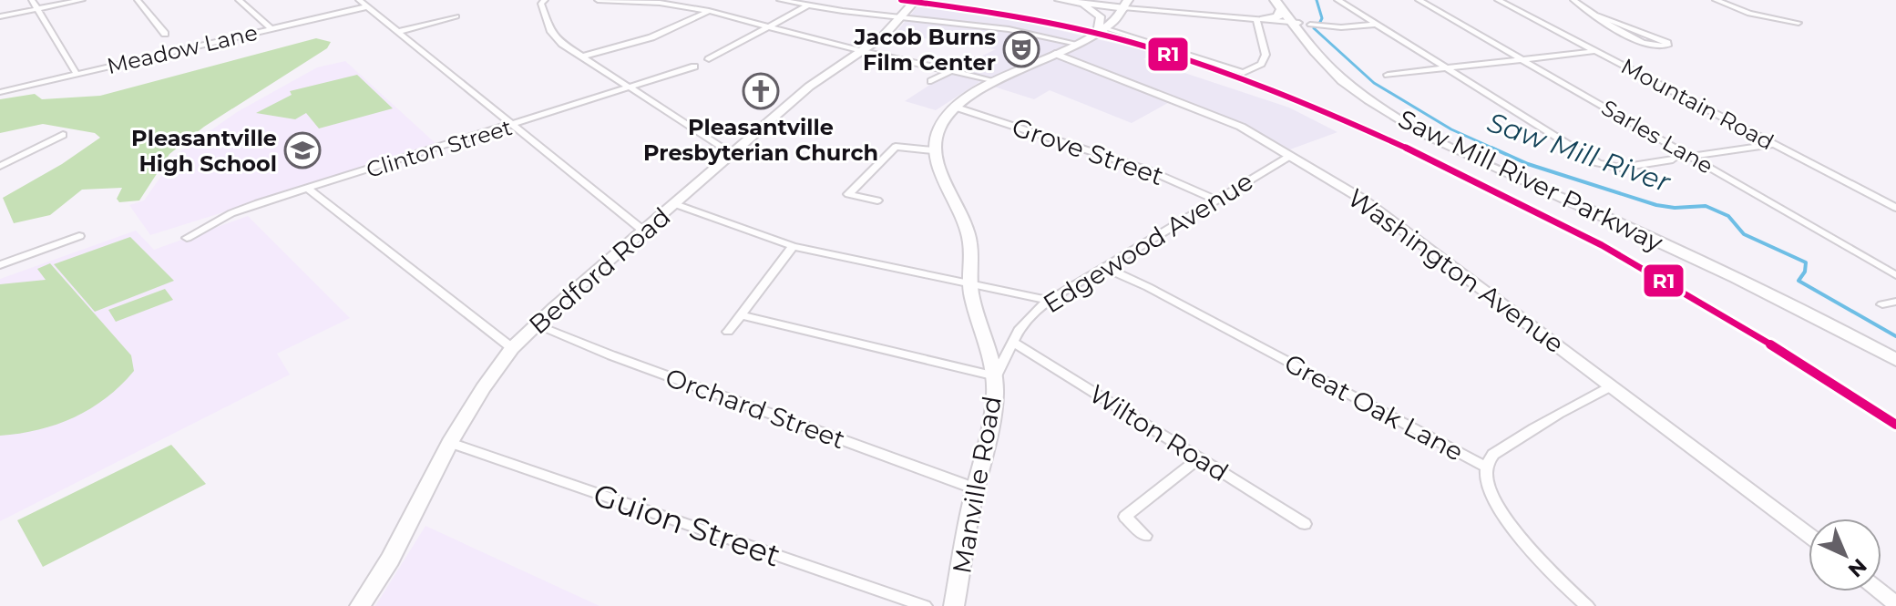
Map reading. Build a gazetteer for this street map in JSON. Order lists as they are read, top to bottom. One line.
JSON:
{"streets":{"highway":["Saw Mill River Parkway"],"main road":["Bedford Road","Manville Road"],"street":["Meadow Lane","Mountain Road","Sarles Lane","Clinton Street","Grove Street","Edgewood Avenue","Washington Avenue","Great Oak Lane","Orchard Street","Wilton Road","Guion Street"]},"crossings":[["Grove Street","Edgewood Avenue"],["Edgewood Avenue","Washington Avenue"],["Edgewood Avenue","Great Oak Lane"],["Edgewood Avenue","Wilton Road"],["Edgewood Avenue","Manville Road"],["Bedford Road","Orchard Street"],["Bedford Road","Guion Street"],["Orchard Street","Manville Road"]],"water":["Saw Mill River"],"places":{"theatre":["Jacob Burns Film Center"],"church":["Pleasantville Presbyterian Church"],"school or university":["Pleasantville High School"]},"lines":["transit line R1"],"north":"bottom right"}
